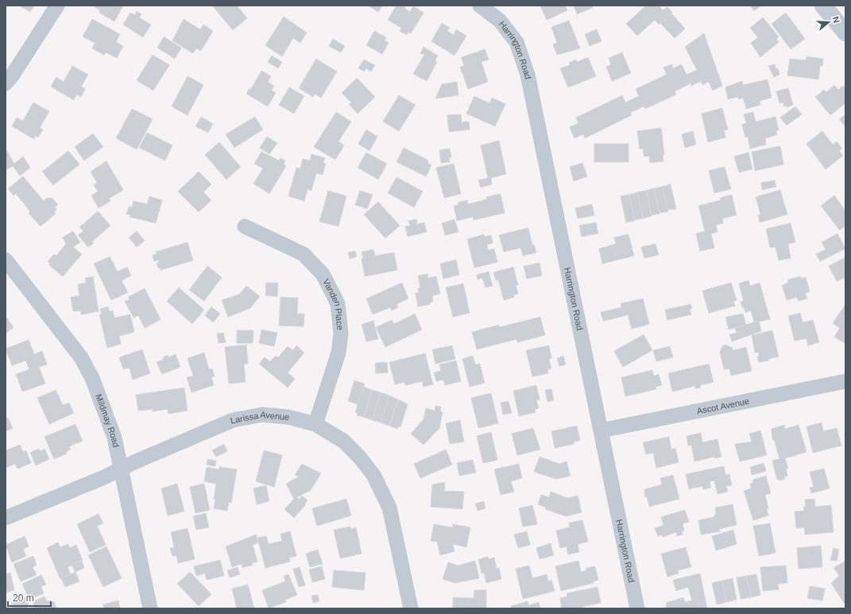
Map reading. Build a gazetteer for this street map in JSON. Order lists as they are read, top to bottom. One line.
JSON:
{"streets":{"street":["Harrington Road","Vanden Place","Ascot Avenue","Larissa Avenue","Mildmay Road"]},"crossings":[["Harrington Road","Ascot Avenue"],["Vanden Place","Larissa Avenue"],["Larissa Avenue","Mildmay Road"]],"scale_bar":"20 m","north":"right"}
